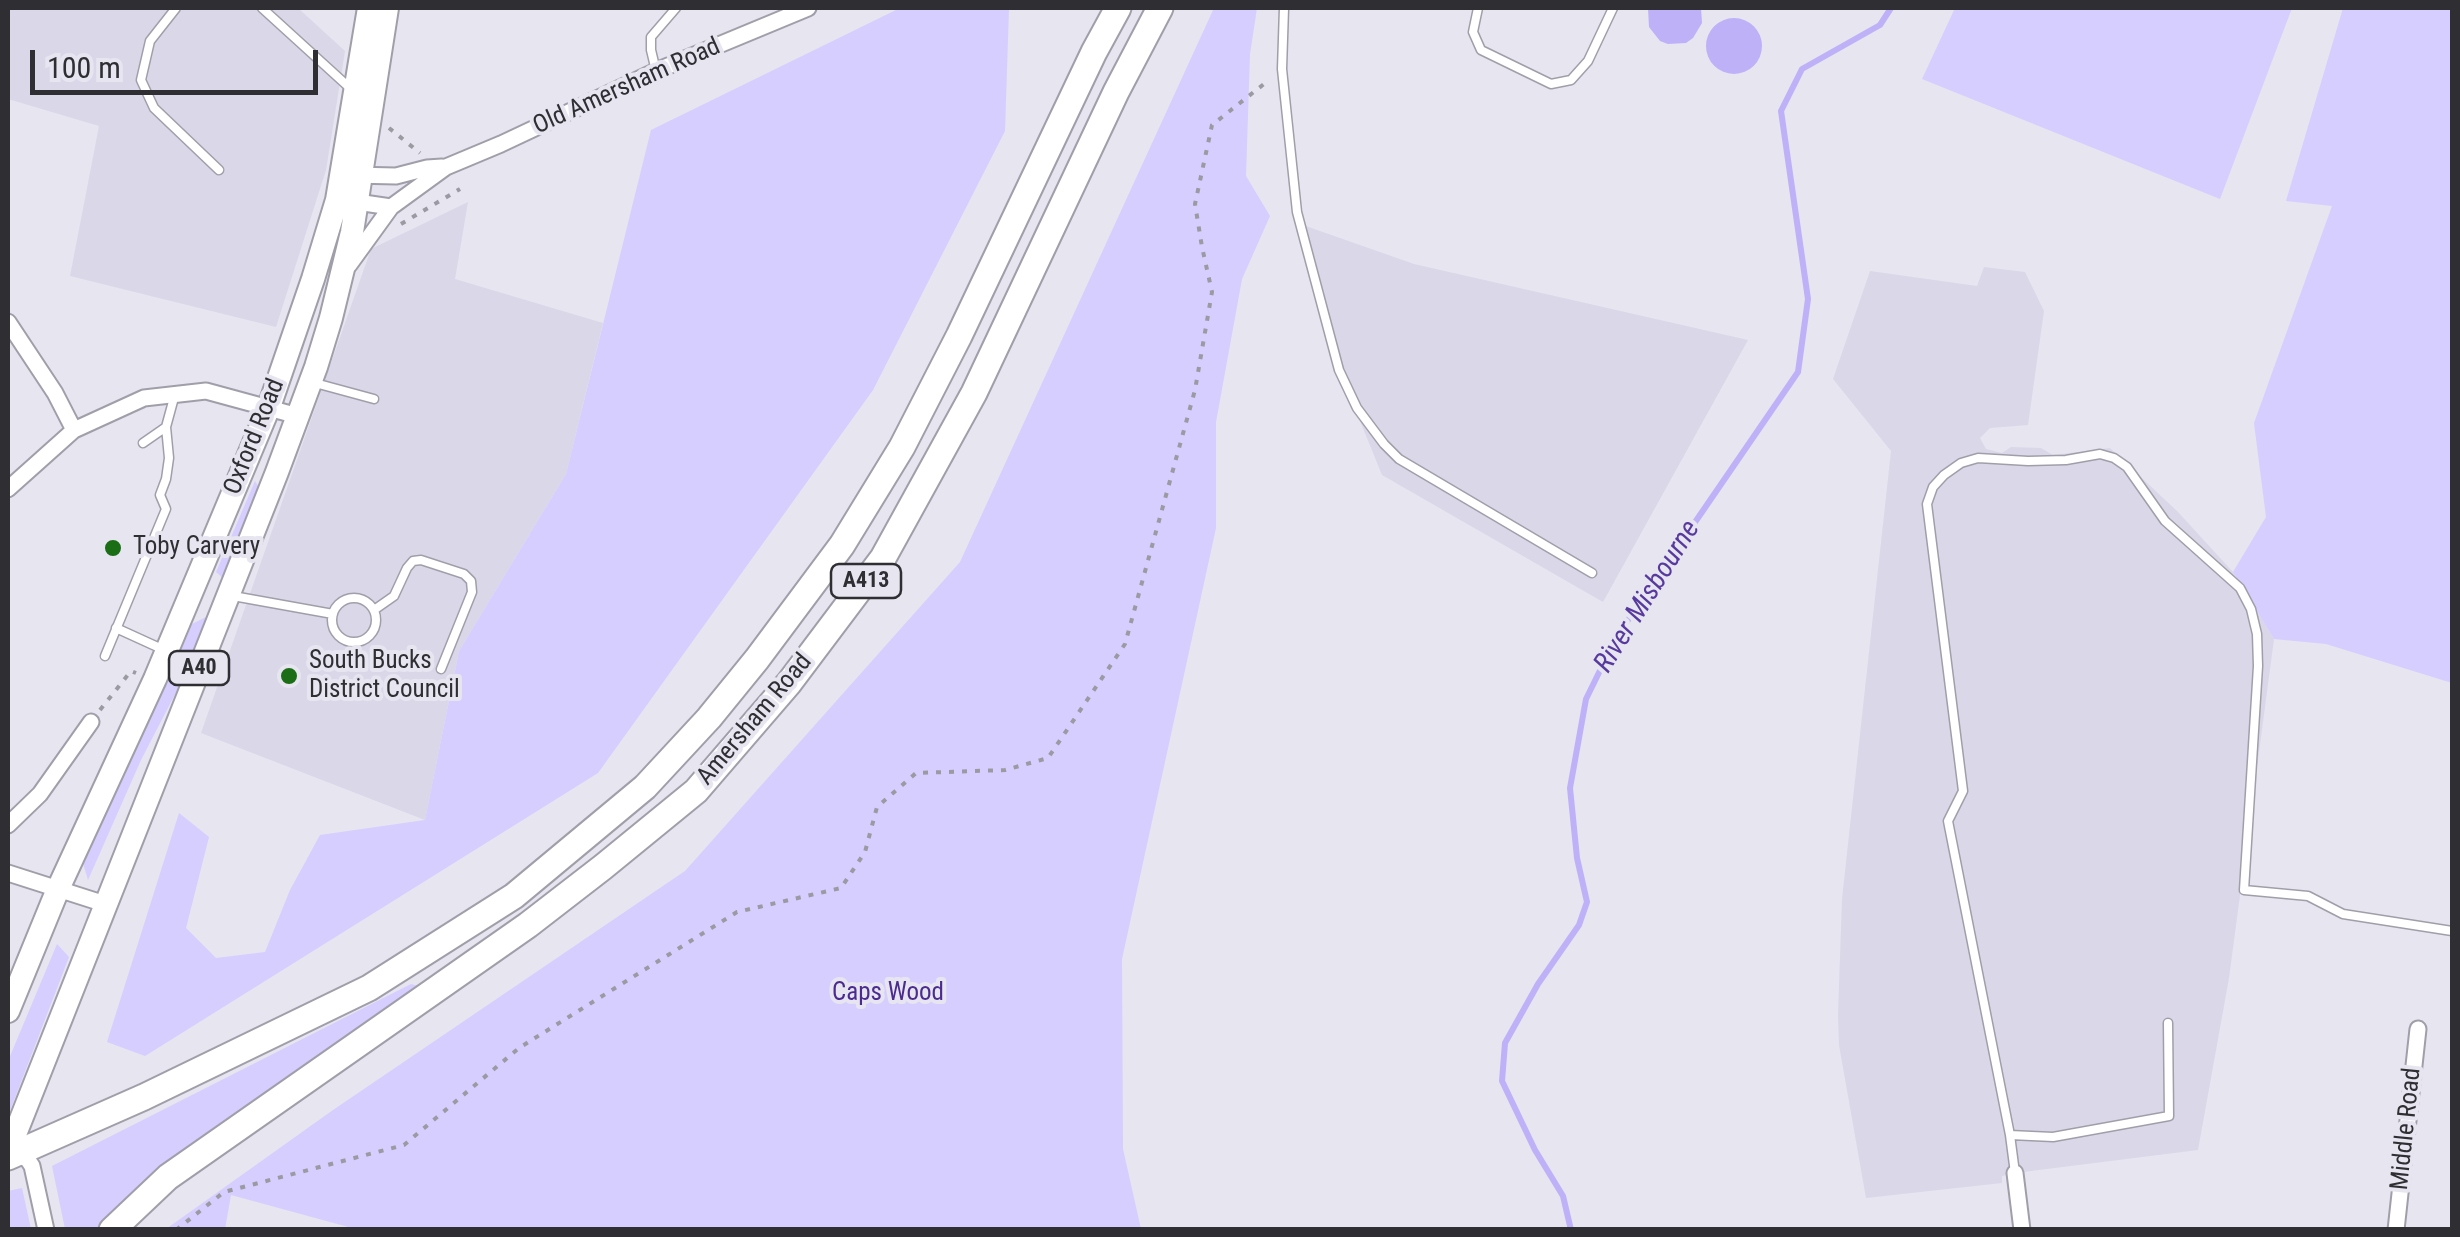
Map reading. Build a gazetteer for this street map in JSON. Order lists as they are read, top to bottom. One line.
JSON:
{"streets":{"highway":["A413","Amersham Road"],"main road":["Oxford Road","A40"],"street":["Old Amersham Road","Middle Road"]},"crossings":[["Old Amersham Road","Oxford Road"],["Old Amersham Road","A40"],["Oxford Road","A40"],["A413","A40"]],"water":["River Misbourne"],"parks":["Caps Wood"],"places":["Toby Carvery","South Bucks District Council"],"scale_bar":"100 m"}
